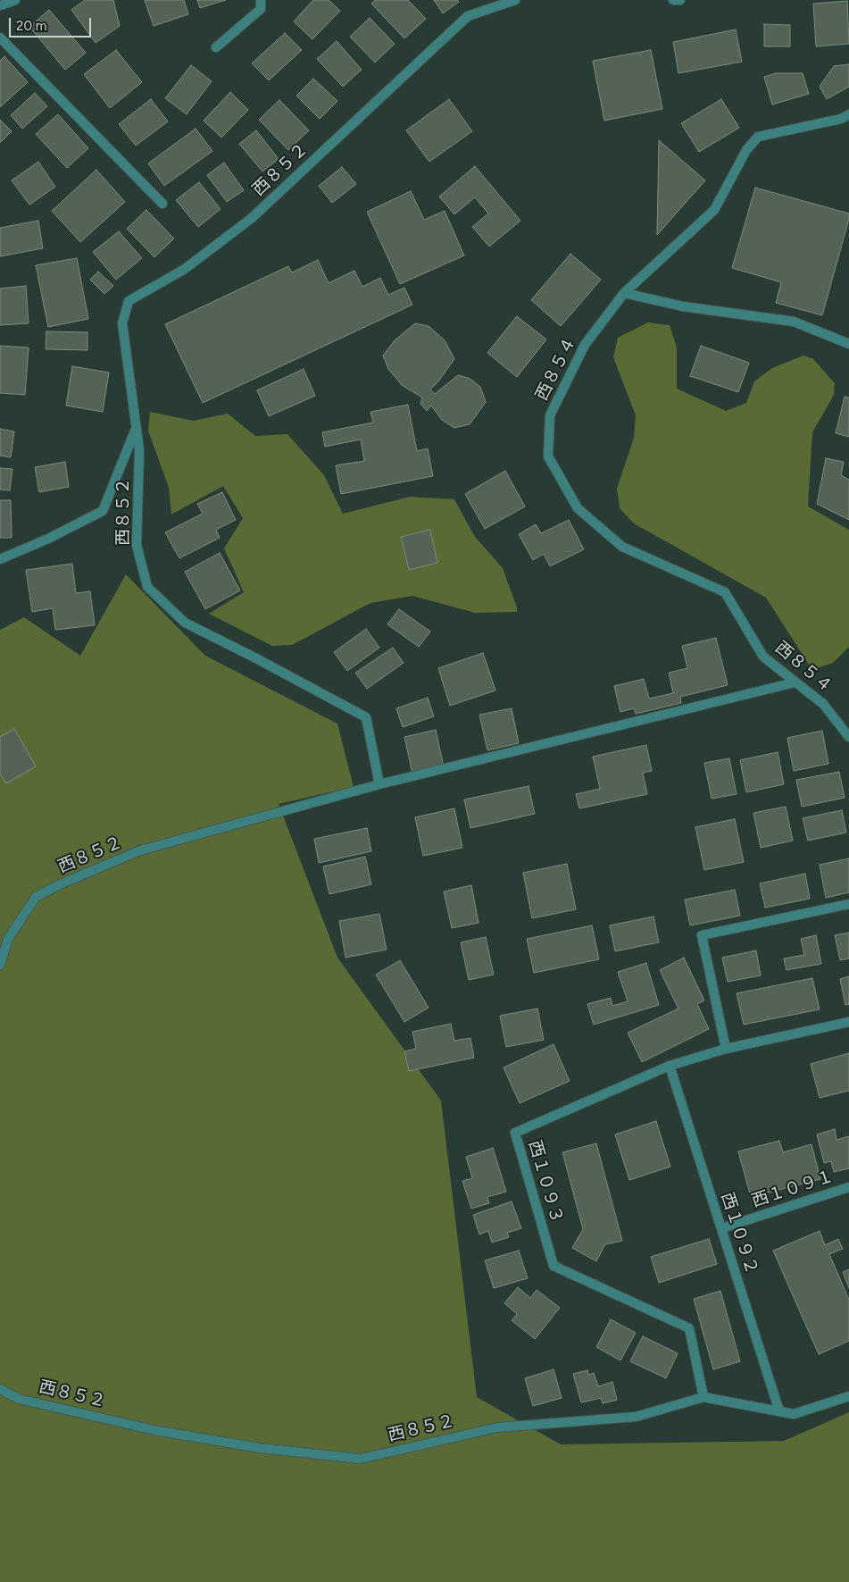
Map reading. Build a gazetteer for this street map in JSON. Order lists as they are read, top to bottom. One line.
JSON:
{"streets":{"street":["西８５２","西８５４","西１０９３","西１０９１","西１０９２"]},"crossings":[["西８５２","西１０９３"],["西８５２","西１０９２"],["西１０９３","西１０９２"],["西１０９１","西１０９２"]],"scale_bar":"20 m"}
